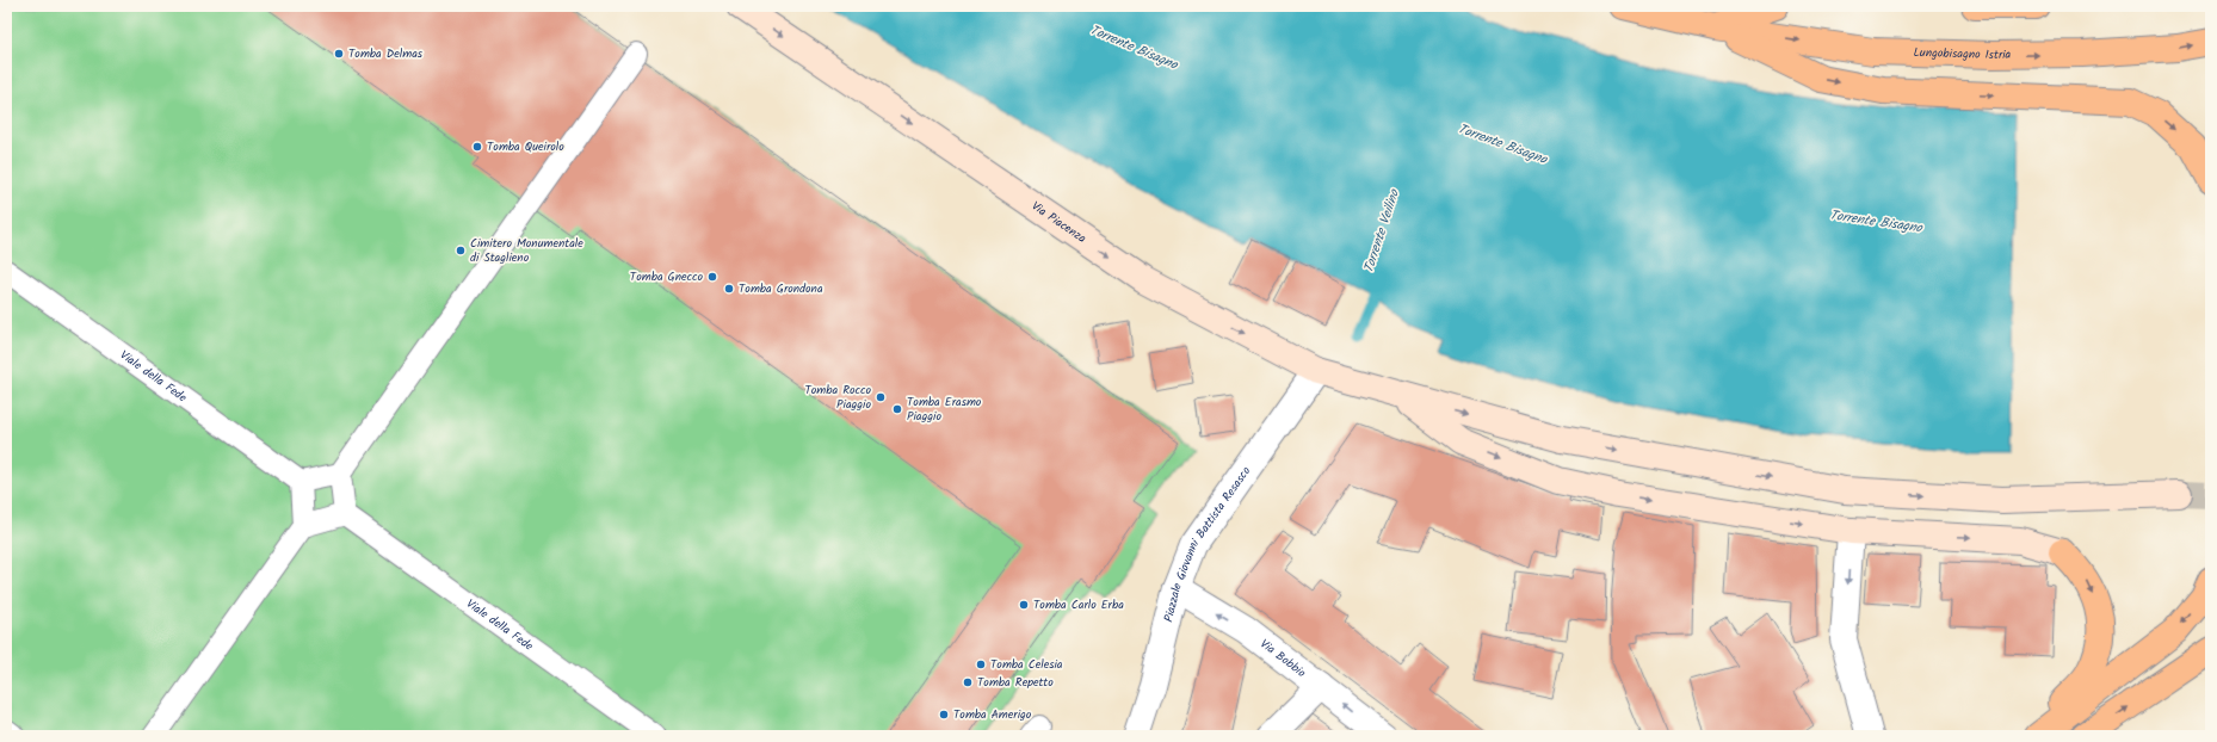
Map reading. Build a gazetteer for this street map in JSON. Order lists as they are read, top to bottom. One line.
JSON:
{"streets":{"main road":["Lungobisagno Istria","Via Piacenza"],"street":["Piazzale Giovanni Battista Resasco","Via Bobbio"],"lane":["Viale della Fede"]},"crossings":[["Via Piacenza","Piazzale Giovanni Battista Resasco"],["Piazzale Giovanni Battista Resasco","Via Bobbio"]],"one_way":["Via Bobbio"],"water":["Torrente Bisagno","Torrente Veilino"],"places":["Tomba Delmas","Tomba Queirolo","Cimitero Monumentale di Staglieno","Tomba Gnecco","Tomba Grondona","Tomba Rocco Piaggio","Tomba Erasmo Piaggio","Tomba Carlo Erba","Tomba Celesia","Tomba Repetto","Tomba Amerigo"]}
